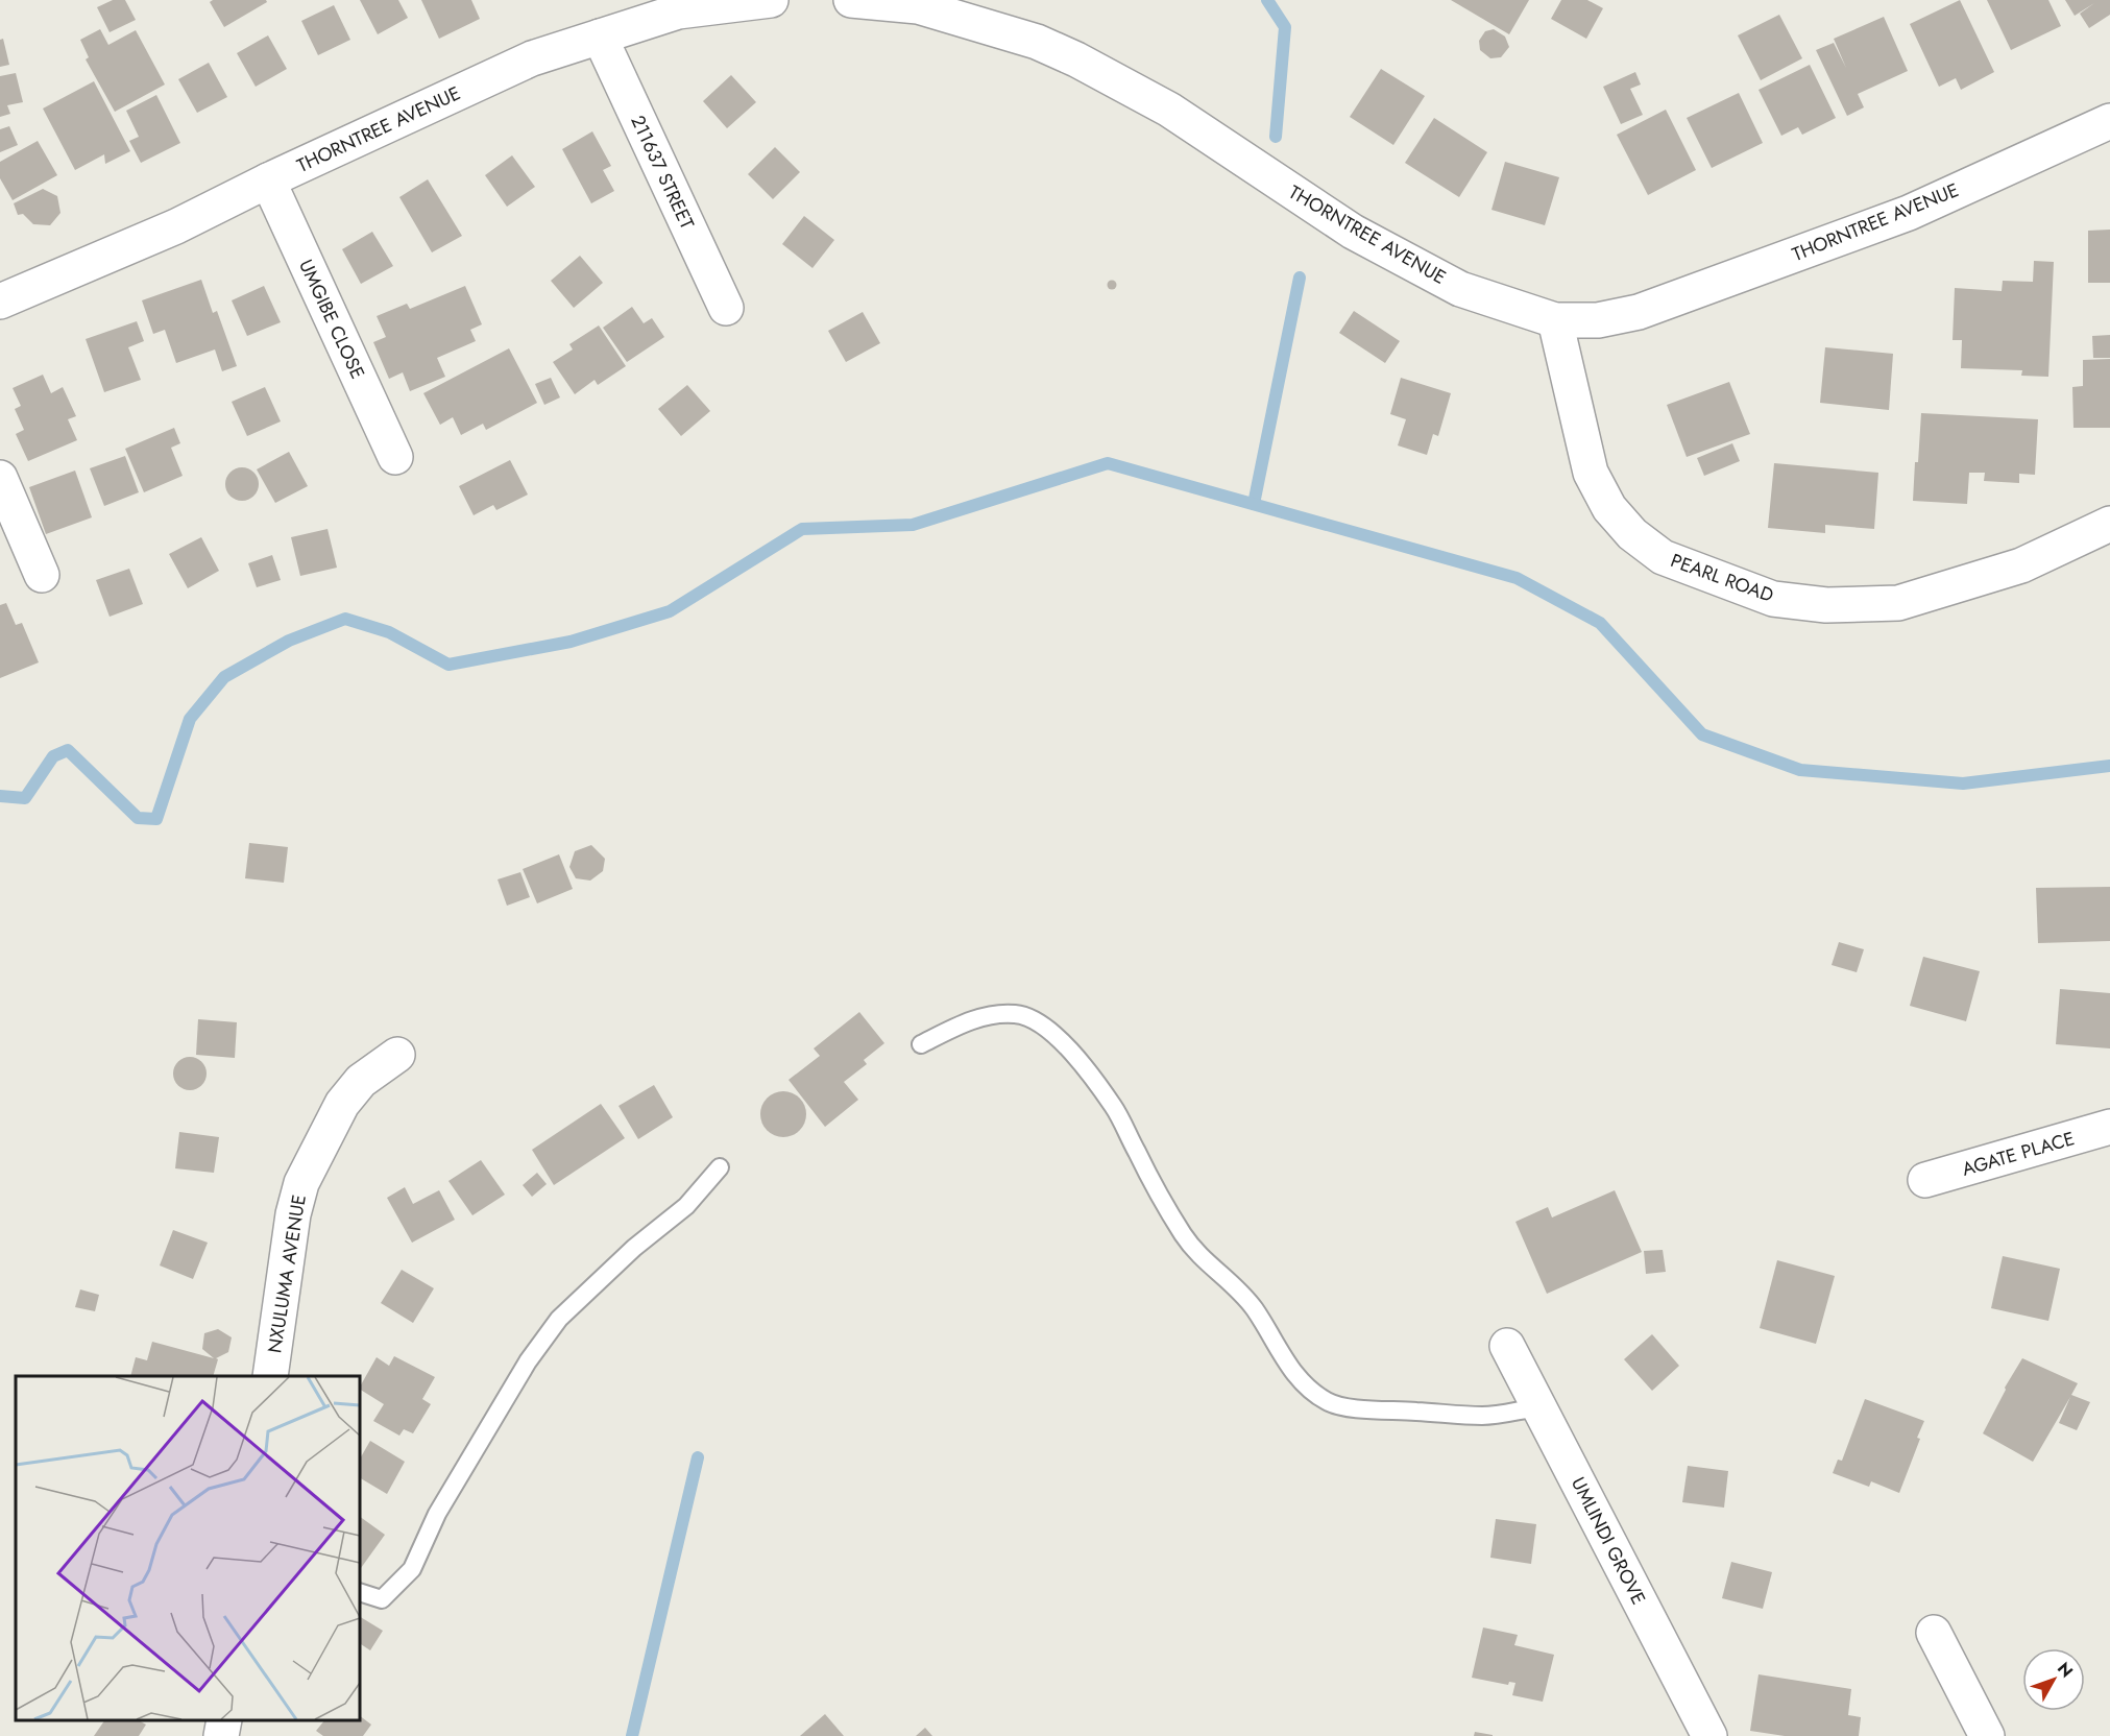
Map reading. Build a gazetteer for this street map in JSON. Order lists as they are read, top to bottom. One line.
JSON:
{"streets":{"street":["THORNTREE AVENUE","211637 STREET","UMGIBE CLOSE","PEARL ROAD","AGATE PLACE","NXULUMA AVENUE","UMLINDI GROVE"]},"crossings":[["THORNTREE AVENUE","211637 STREET"],["THORNTREE AVENUE","UMGIBE CLOSE"],["THORNTREE AVENUE","PEARL ROAD"]],"north":"top right"}
